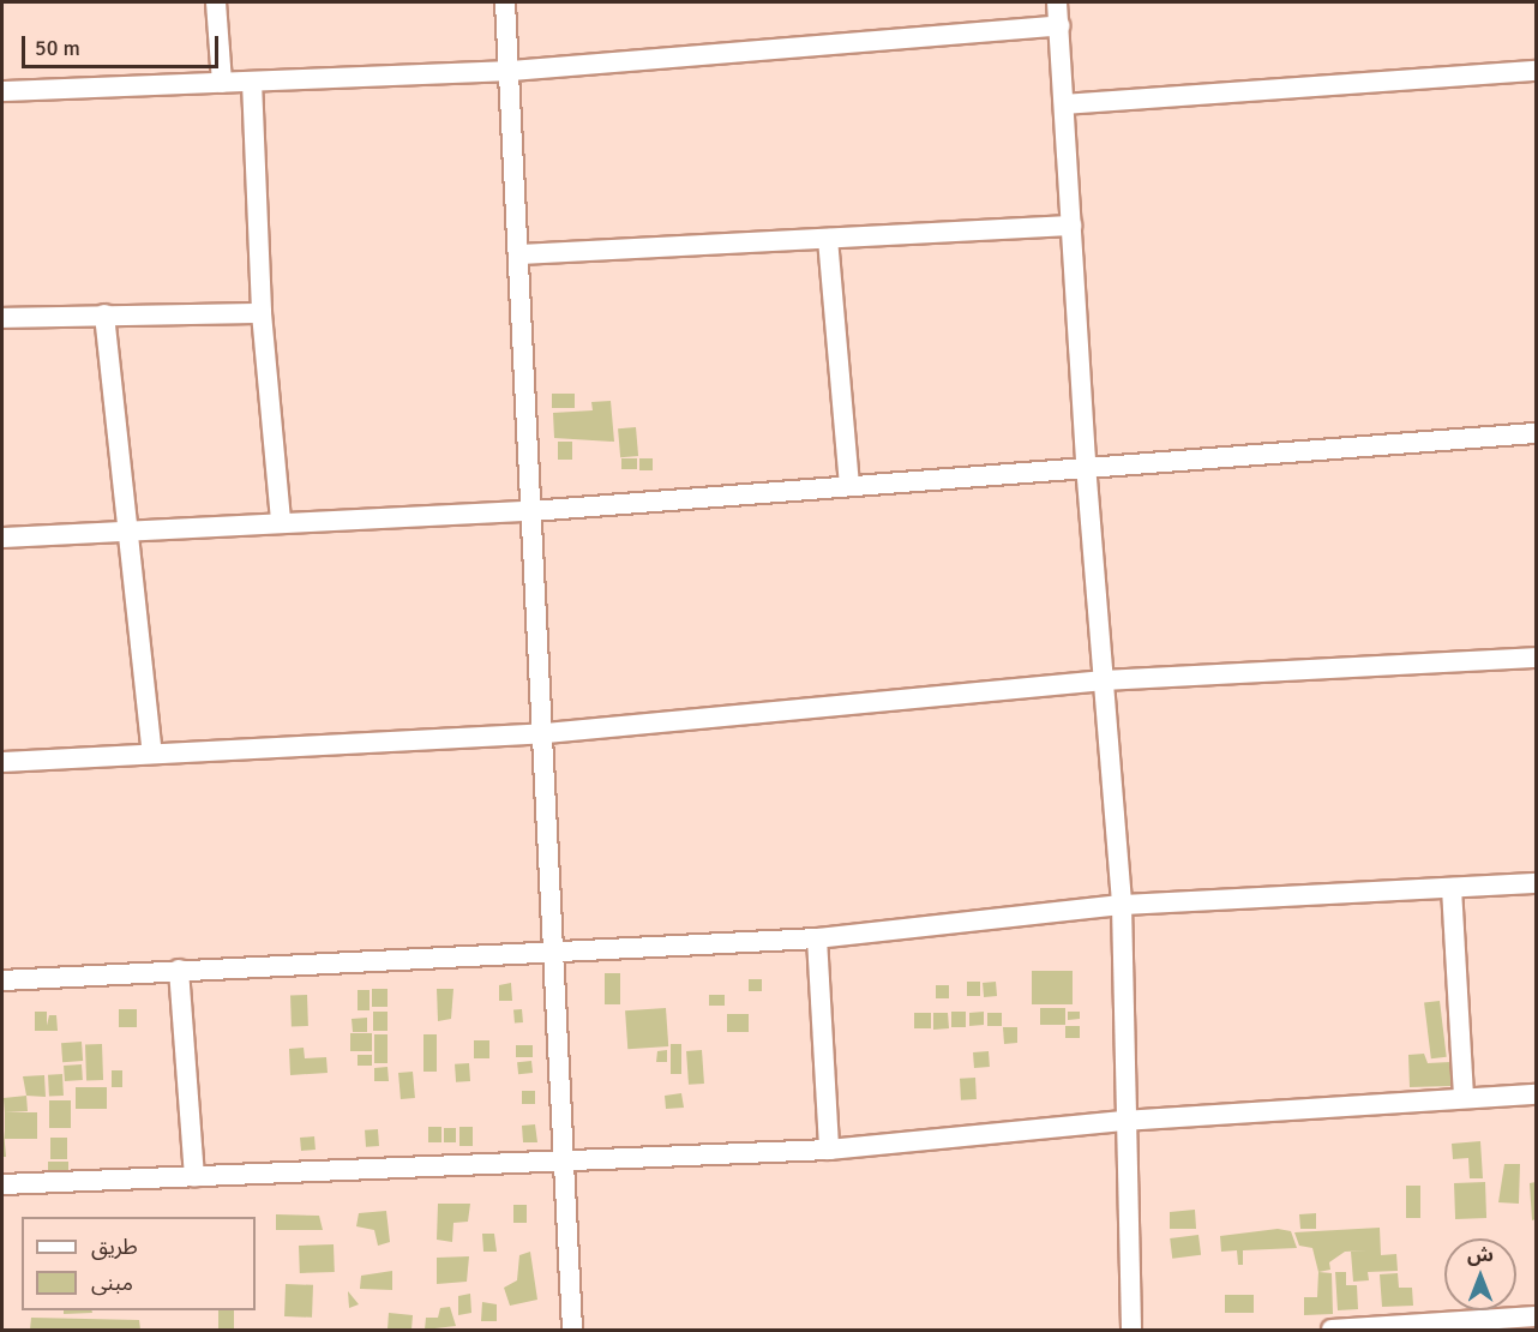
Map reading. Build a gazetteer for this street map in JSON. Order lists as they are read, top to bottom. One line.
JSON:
{"legend":["طريق","مبنى"],"scale_bar":"50 m","north":"top"}
